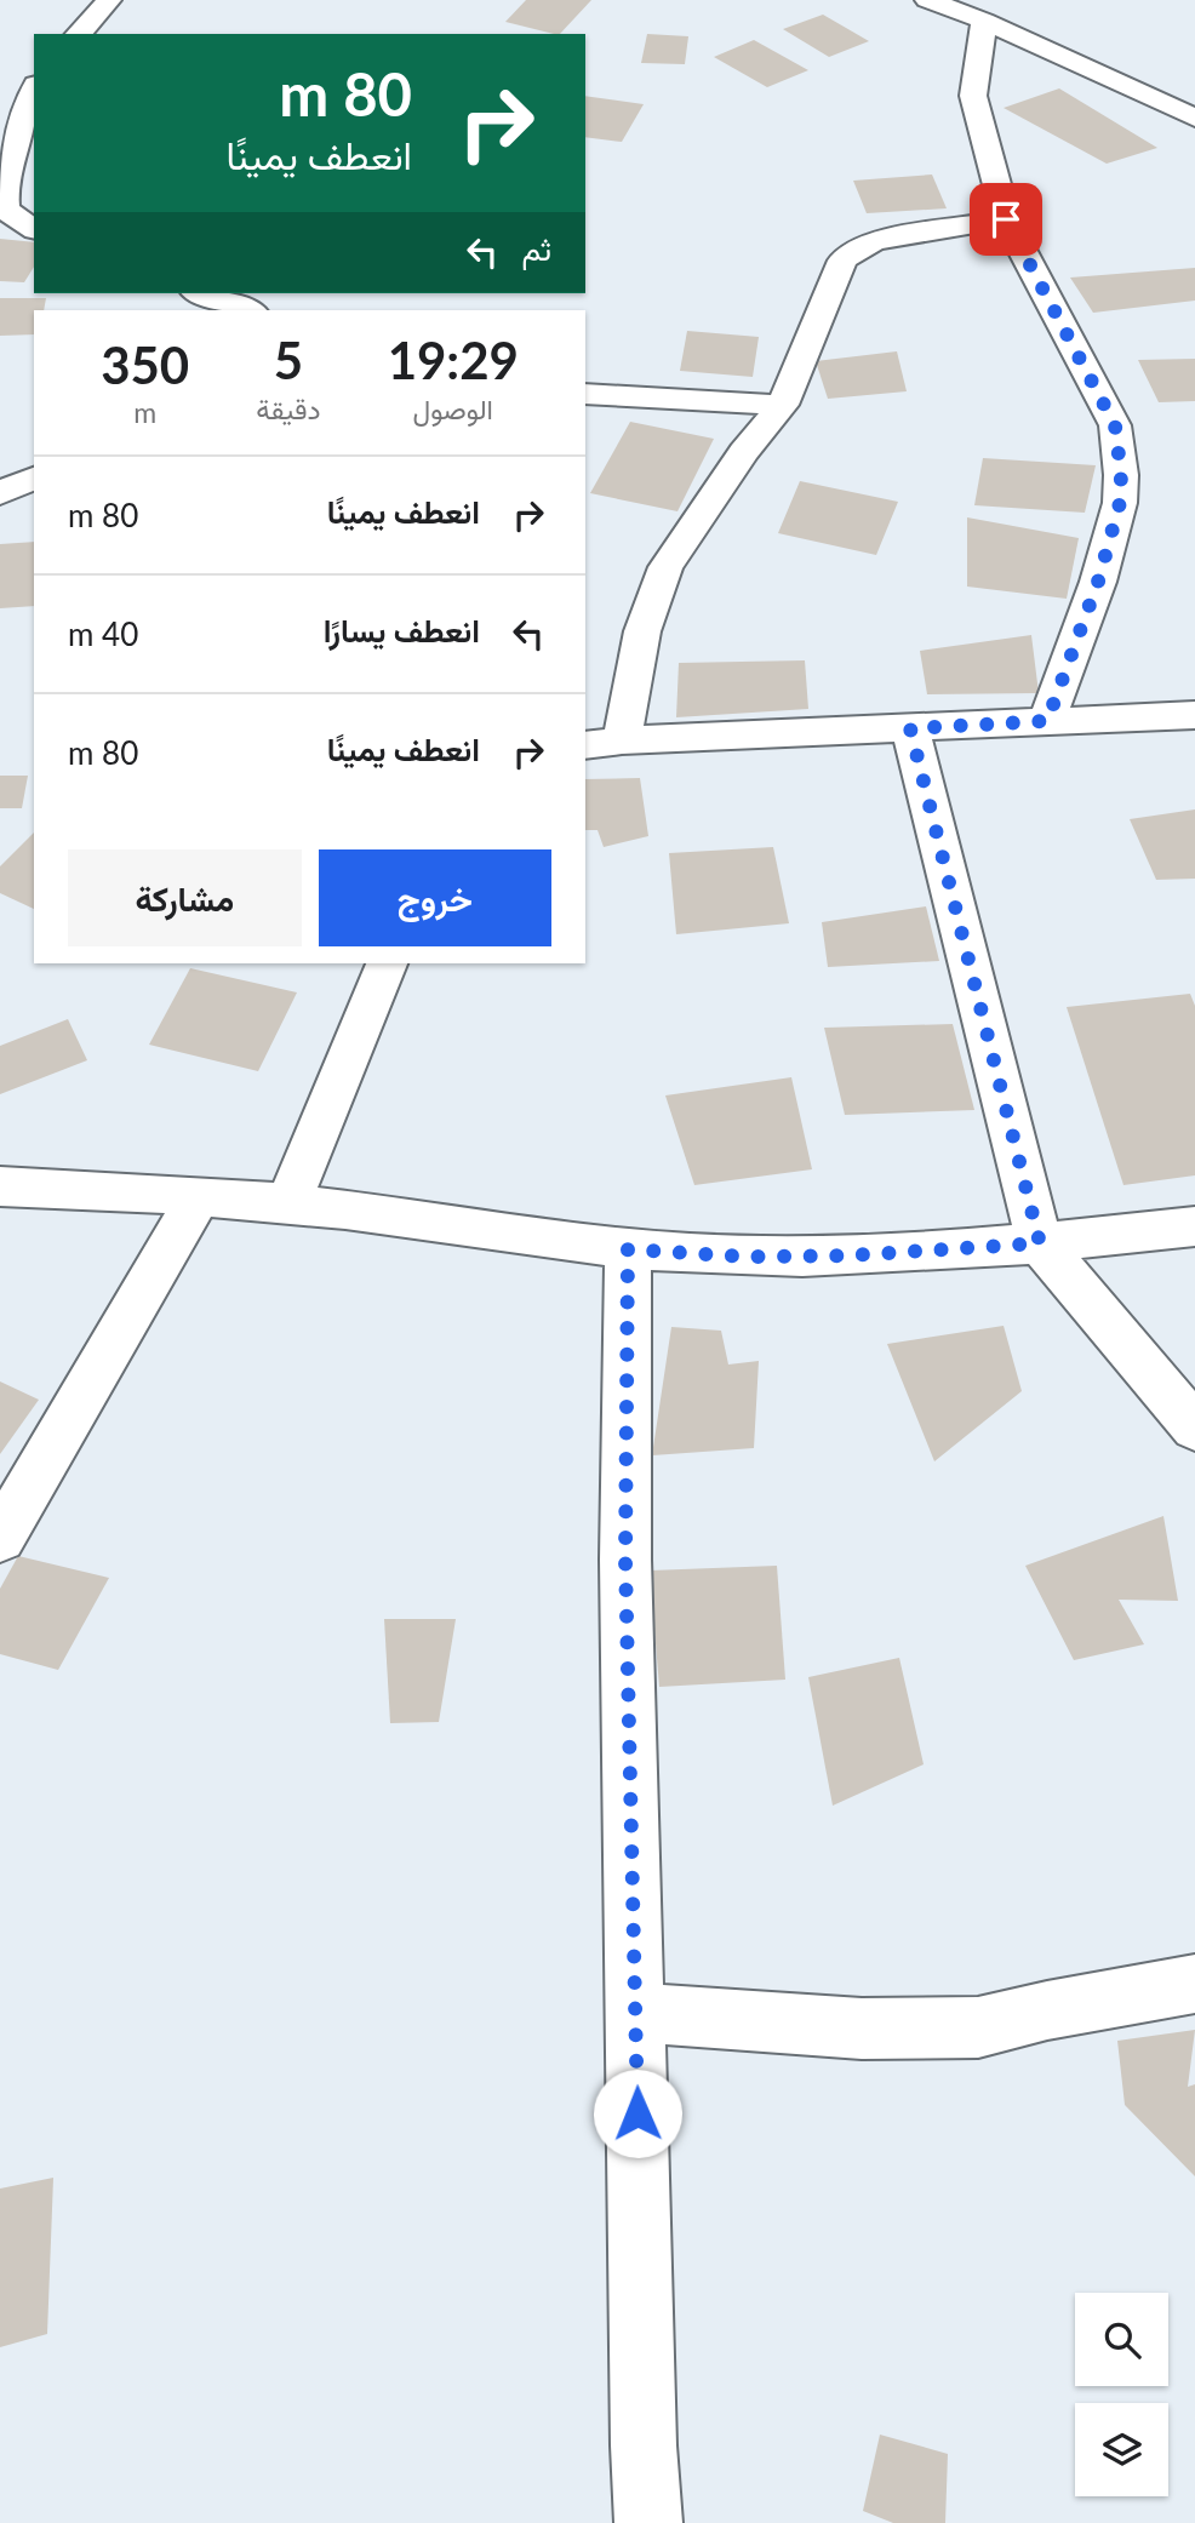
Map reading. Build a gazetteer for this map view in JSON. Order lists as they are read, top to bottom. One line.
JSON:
{"page":{"turn":["80 m","انعطف يمينًا"],"then":"ثم","eta":["19:29","الوصول","5","دقيقة","350","m"],"list":[{"name":"انعطف يمينًا","value":"80 m"},{"name":"انعطف يسارًا","value":"40 m"},{"name":"انعطف يمينًا","value":"80 m"}],"buttons":["خروج","مشاركة"]}}
